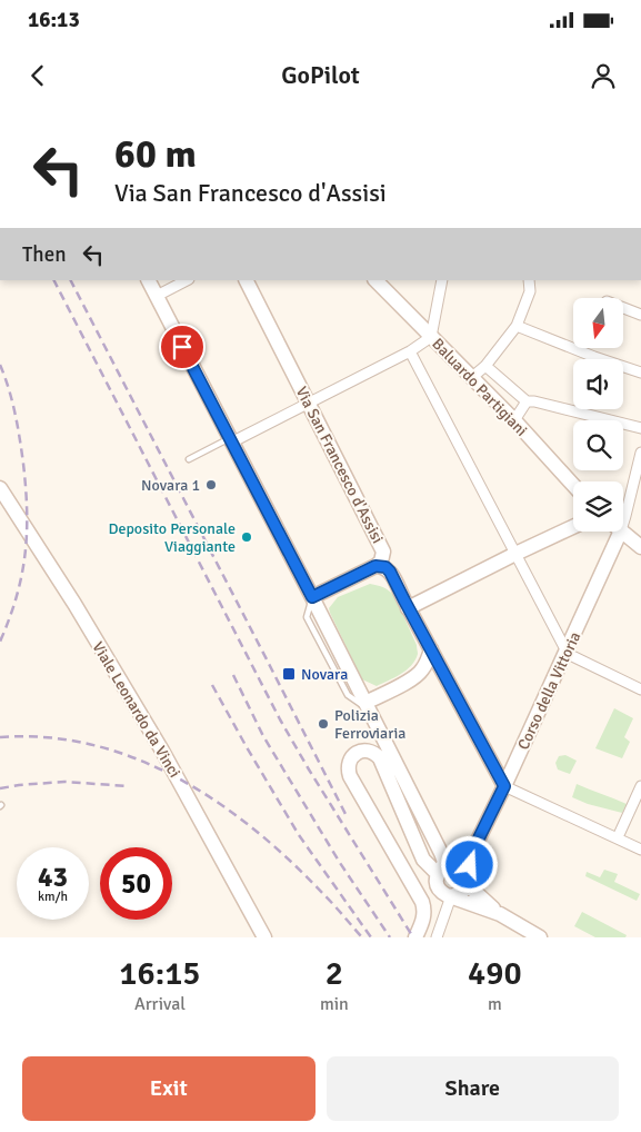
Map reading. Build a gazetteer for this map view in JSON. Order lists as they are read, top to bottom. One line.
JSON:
{"streets":{"street":["Baluardo Partigiani","Via San Francesco d'Assisi","Corso della Vittoria","Viale Leonardo da Vinci"]},"crossings":[["Via San Francesco d'Assisi","Corso della Vittoria"]],"places":{"other":["Novara 1","Deposito Personale Viaggiante","Polizia Ferroviaria"],"transit":["Novara"]},"north":"bottom","page":{"status":"16:13","header":"GoPilot","turn":["60 m","Via San Francesco d'Assisi"],"then":"Then","speed":"43 km/h","limit":"50","eta":["16:15","Arrival","2","min","490","m"],"buttons":["Exit","Share"]}}
